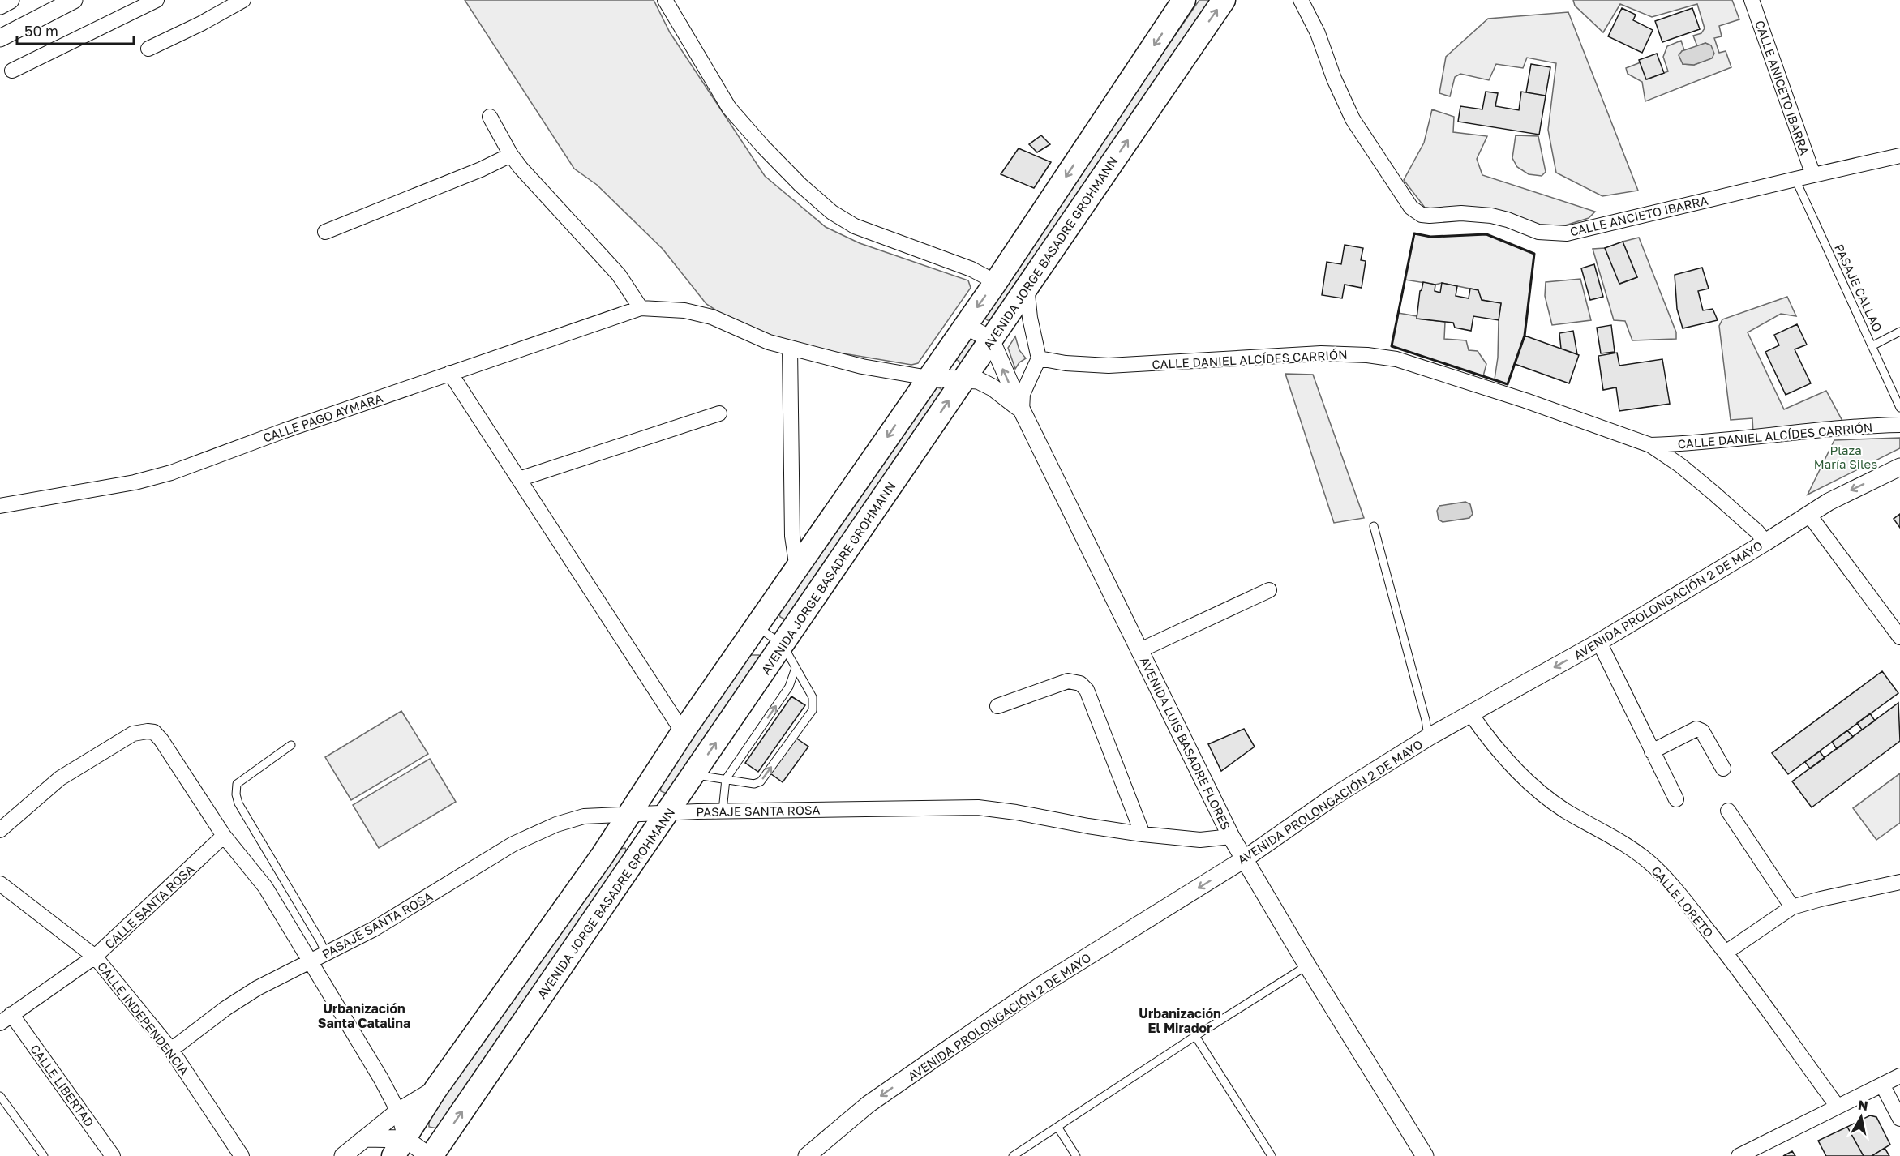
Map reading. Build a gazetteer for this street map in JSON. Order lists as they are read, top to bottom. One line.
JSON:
{"streets":{"highway":["AVENIDA JORGE BASADRE GROHMANN"],"street":["CALLE ANICETO IBARRA","CALLE ANCIETO IBARRA","CALLE DANIEL ALCÍDES CARRIÓN","CALLE PAGO AYMARA","AVENIDA PROLONGACIÓN 2 DE MAYO","AVENIDA LUIS BASADRE FLORES","PASAJE SANTA ROSA","CALLE LORETO","CALLE SANTA ROSA","CALLE INDEPENDENCIA","CALLE LIBERTAD"],"lane":["PASAJE CALLAO"]},"crossings":[["CALLE ANICETO IBARRA","CALLE ANCIETO IBARRA"],["CALLE ANCIETO IBARRA","PASAJE CALLAO"],["AVENIDA JORGE BASADRE GROHMANN","AVENIDA LUIS BASADRE FLORES"],["AVENIDA JORGE BASADRE GROHMANN","PASAJE SANTA ROSA"],["CALLE DANIEL ALCÍDES CARRIÓN","AVENIDA PROLONGACIÓN 2 DE MAYO"],["AVENIDA PROLONGACIÓN 2 DE MAYO","AVENIDA LUIS BASADRE FLORES"],["AVENIDA PROLONGACIÓN 2 DE MAYO","CALLE LORETO"],["AVENIDA LUIS BASADRE FLORES","PASAJE SANTA ROSA"],["PASAJE SANTA ROSA","CALLE INDEPENDENCIA"],["CALLE SANTA ROSA","CALLE INDEPENDENCIA"],["CALLE SANTA ROSA","CALLE LIBERTAD"]],"one_way":["AVENIDA PROLONGACIÓN 2 DE MAYO"],"districts":["Urbanización Santa Catalina","Urbanización El Mirador"],"parks":["Plaza María Siles"],"scale_bar":"50 m","north":"top"}
